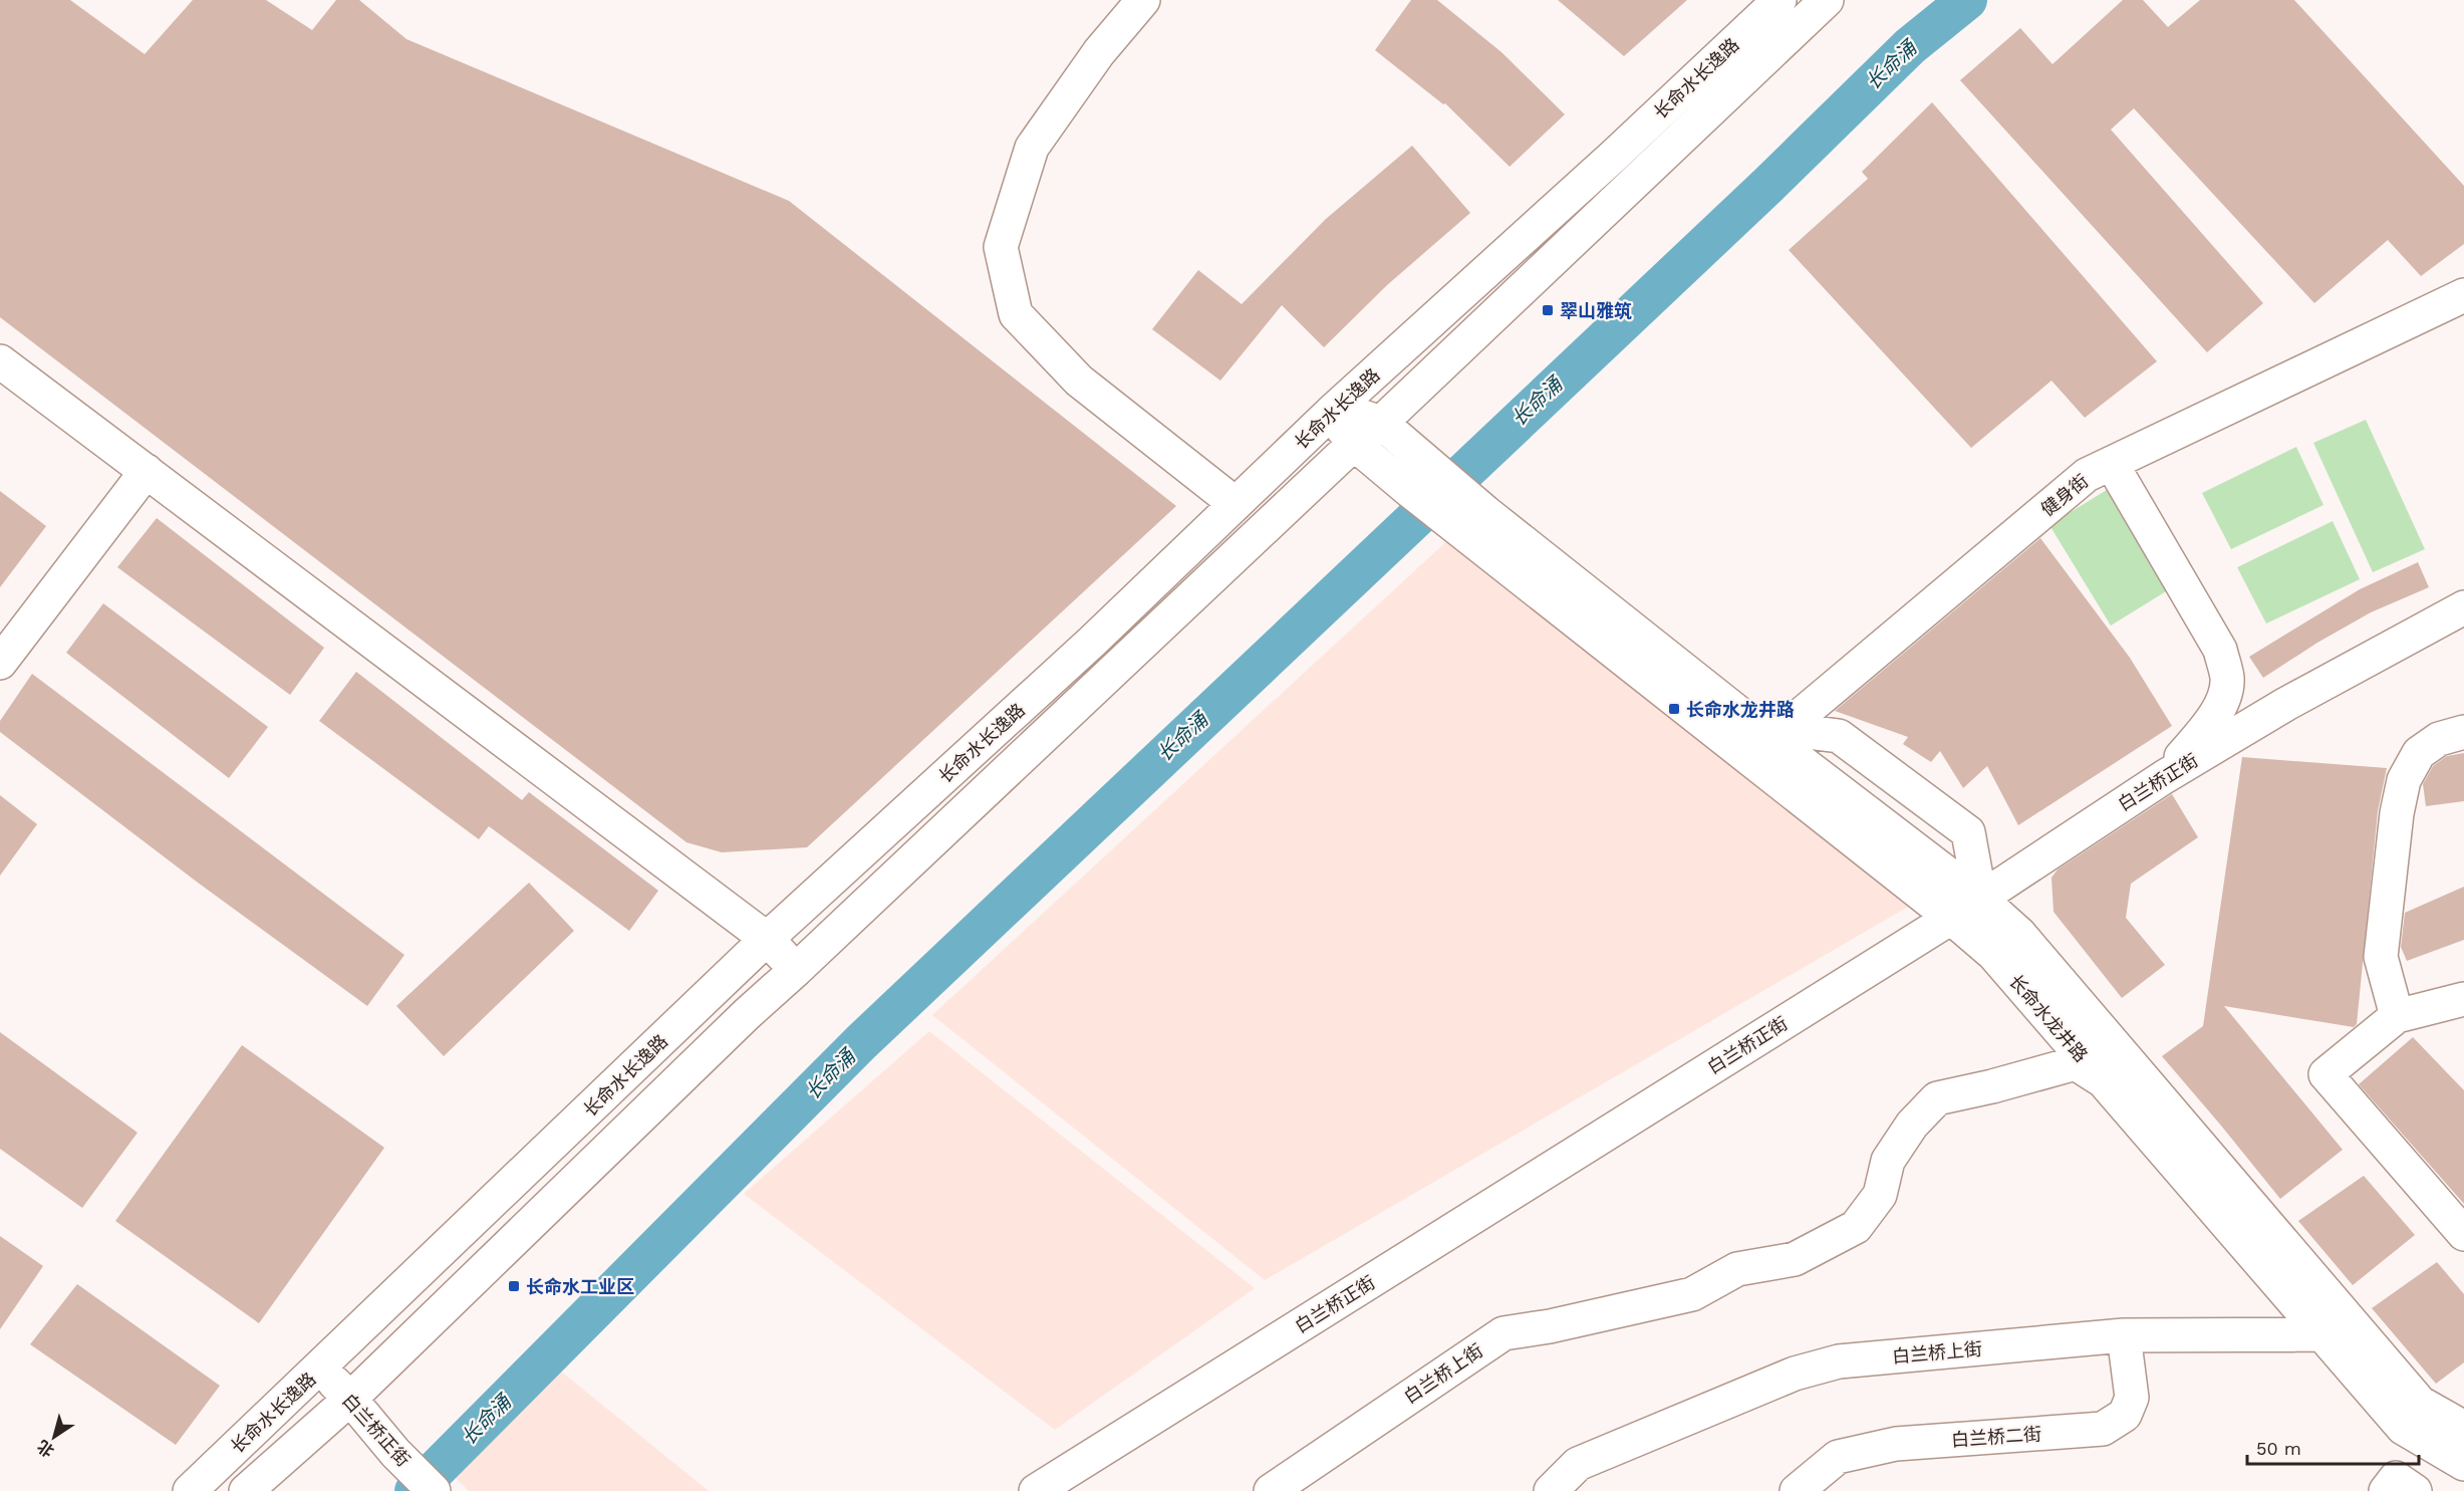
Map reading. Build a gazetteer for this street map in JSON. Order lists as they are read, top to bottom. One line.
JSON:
{"streets":{"street":["长命水长逸路","健身街","白兰桥正街","长命水龙井路","白兰桥上街","白兰桥二街"]},"crossings":[["长命水长逸路","白兰桥正街"],["健身街","长命水龙井路"],["白兰桥正街","长命水龙井路"],["长命水龙井路","白兰桥上街"],["白兰桥上街","白兰桥二街"]],"water":["长命涌"],"places":{"transit":["翠山雅筑","长命水龙井路","长命水工业区"]},"scale_bar":"50 m","north":"bottom left"}
